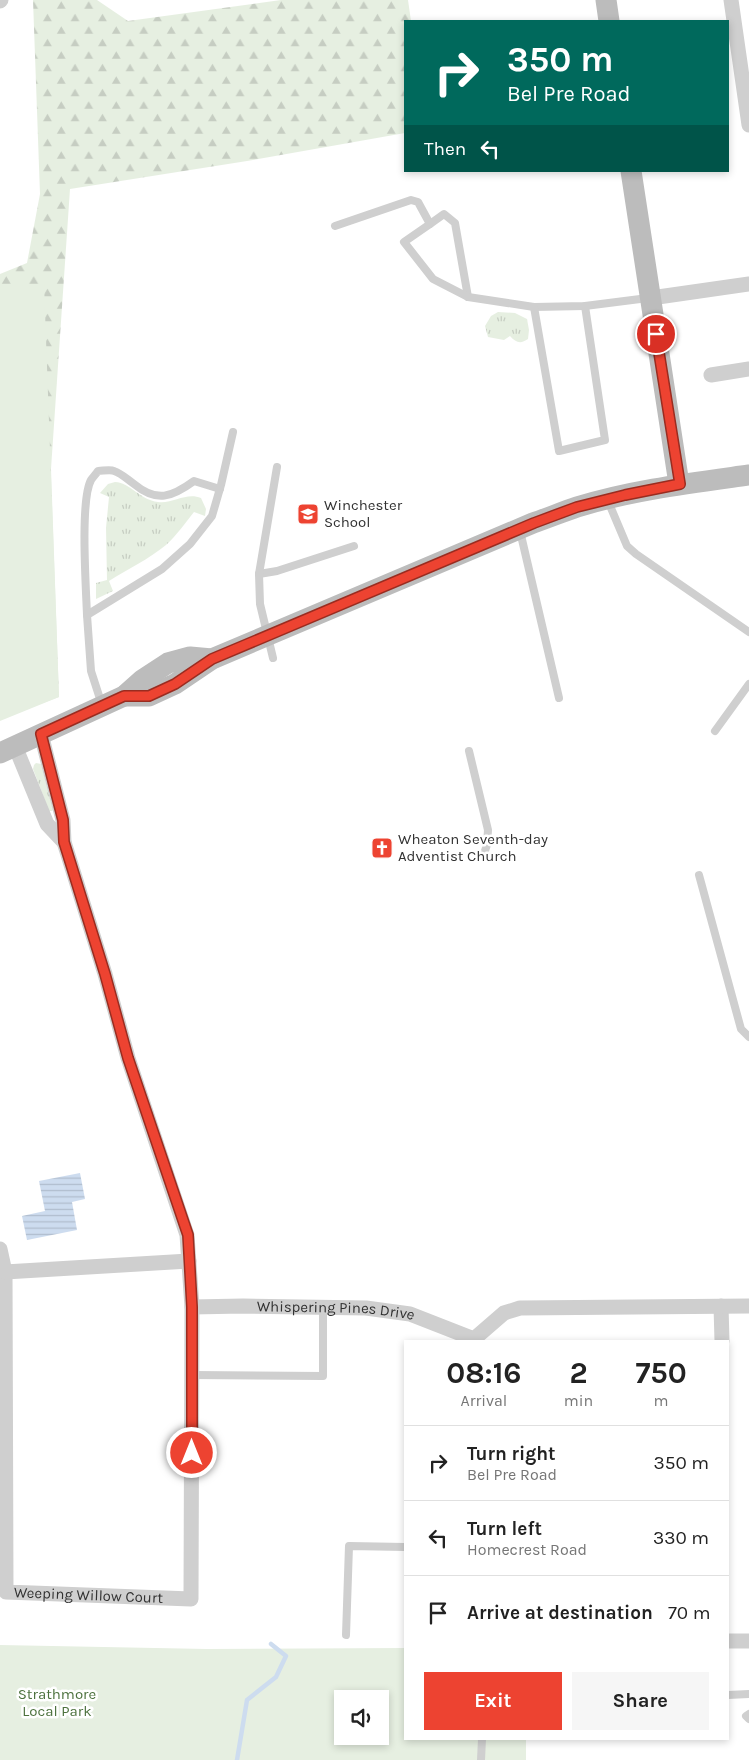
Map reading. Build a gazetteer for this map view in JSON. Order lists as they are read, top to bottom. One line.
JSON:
{"streets":{"street":["Whispering Pines Drive","Weeping Willow Court"]},"parks":["Strathmore Local Park"],"places":{"school or university":["Winchester School"],"church":["Wheaton Seventh-day Adventist Church"]},"page":{"turn":["350 m","Bel Pre Road"],"then":"Then","eta":["08:16","Arrival","2","min","750","m"],"list":[{"name":"Turn right","note":"Bel Pre Road","value":"350 m"},{"name":"Turn left","note":"Homecrest Road","value":"330 m"},{"name":"Arrive at destination","value":"70 m"}],"buttons":["Exit","Share"]}}
